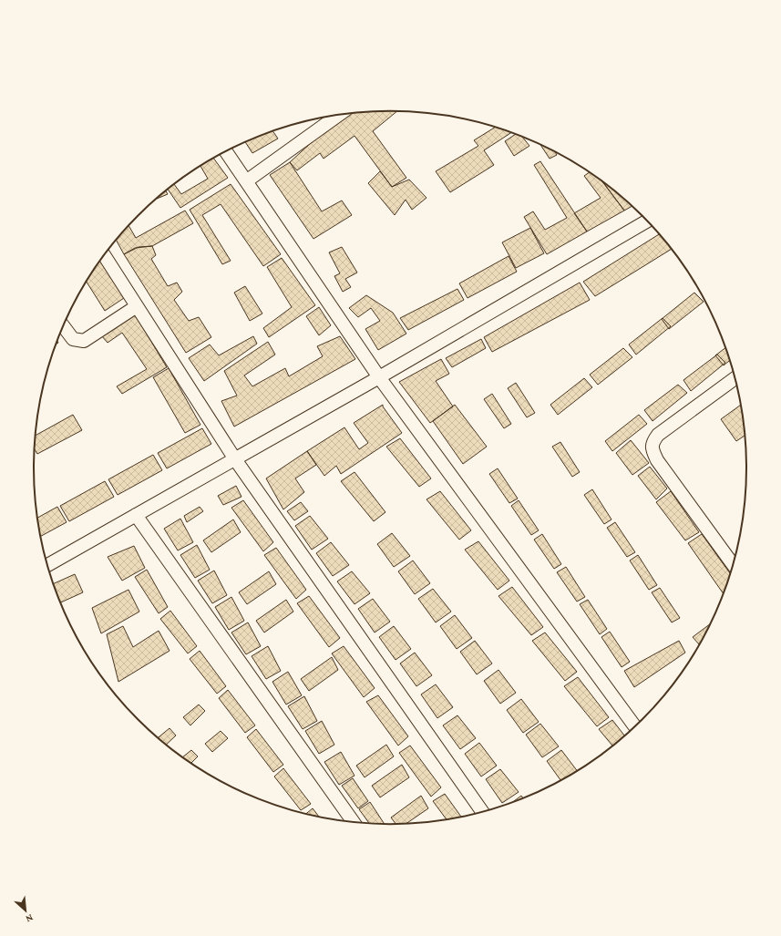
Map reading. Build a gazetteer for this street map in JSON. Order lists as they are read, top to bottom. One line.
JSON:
{"north":"bottom right"}
